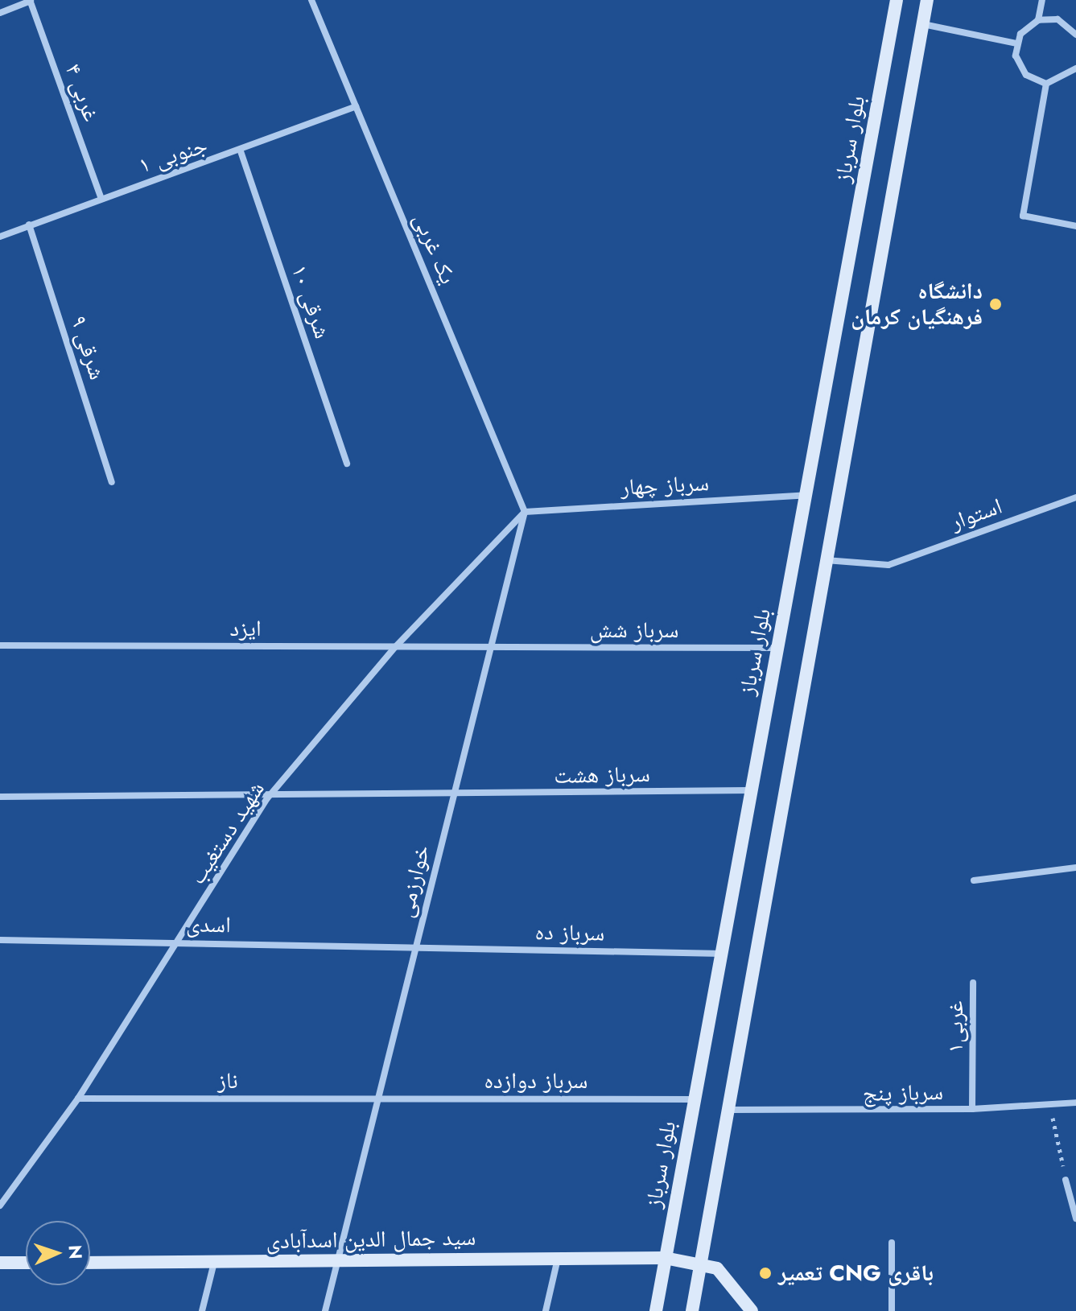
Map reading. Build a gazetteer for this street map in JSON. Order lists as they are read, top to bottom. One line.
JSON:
{"streets":{"main road":["بلوار سرباز","سید جمال الدین اسدآبادی"],"street":["غربی ۴","جنوبی ۱","یک غربی","شرقی ۱۰","شرقی ۹","سرباز چهار","استوار","ایزد","سرباز شش","سرباز هشت","شهید دستغیب","خوارزمی","اسدی","سرباز ده","غربی۱","ناز","سرباز دوازده","سرباز پنج"]},"crossings":[["غربی ۴","جنوبی ۱"],["بلوار سرباز","سرباز چهار"],["بلوار سرباز","سرباز شش"],["بلوار سرباز","سرباز هشت"],["بلوار سرباز","سرباز ده"],["بلوار سرباز","سرباز دوازده"],["بلوار سرباز","سید جمال الدین اسدآبادی"],["جنوبی ۱","یک غربی"],["جنوبی ۱","شرقی ۱۰"],["جنوبی ۱","شرقی ۹"],["یک غربی","سرباز چهار"],["یک غربی","شهید دستغیب"],["یک غربی","خوارزمی"],["سرباز چهار","شهید دستغیب"],["سرباز چهار","خوارزمی"],["ایزد","سرباز شش"],["ایزد","شهید دستغیب"],["ایزد","خوارزمی"],["سرباز شش","خوارزمی"],["سرباز هشت","خوارزمی"],["شهید دستغیب","خوارزمی"],["شهید دستغیب","اسدی"],["شهید دستغیب","ناز"],["خوارزمی","اسدی"],["خوارزمی","سرباز ده"],["خوارزمی","ناز"],["خوارزمی","سرباز دوازده"],["خوارزمی","سید جمال الدین اسدآبادی"],["اسدی","سرباز ده"],["غربی۱","سرباز پنج"],["ناز","سرباز دوازده"]],"places":["دانشگاه فرهنگیان کرمان","تعمیر CNG باقری"],"north":"right"}
